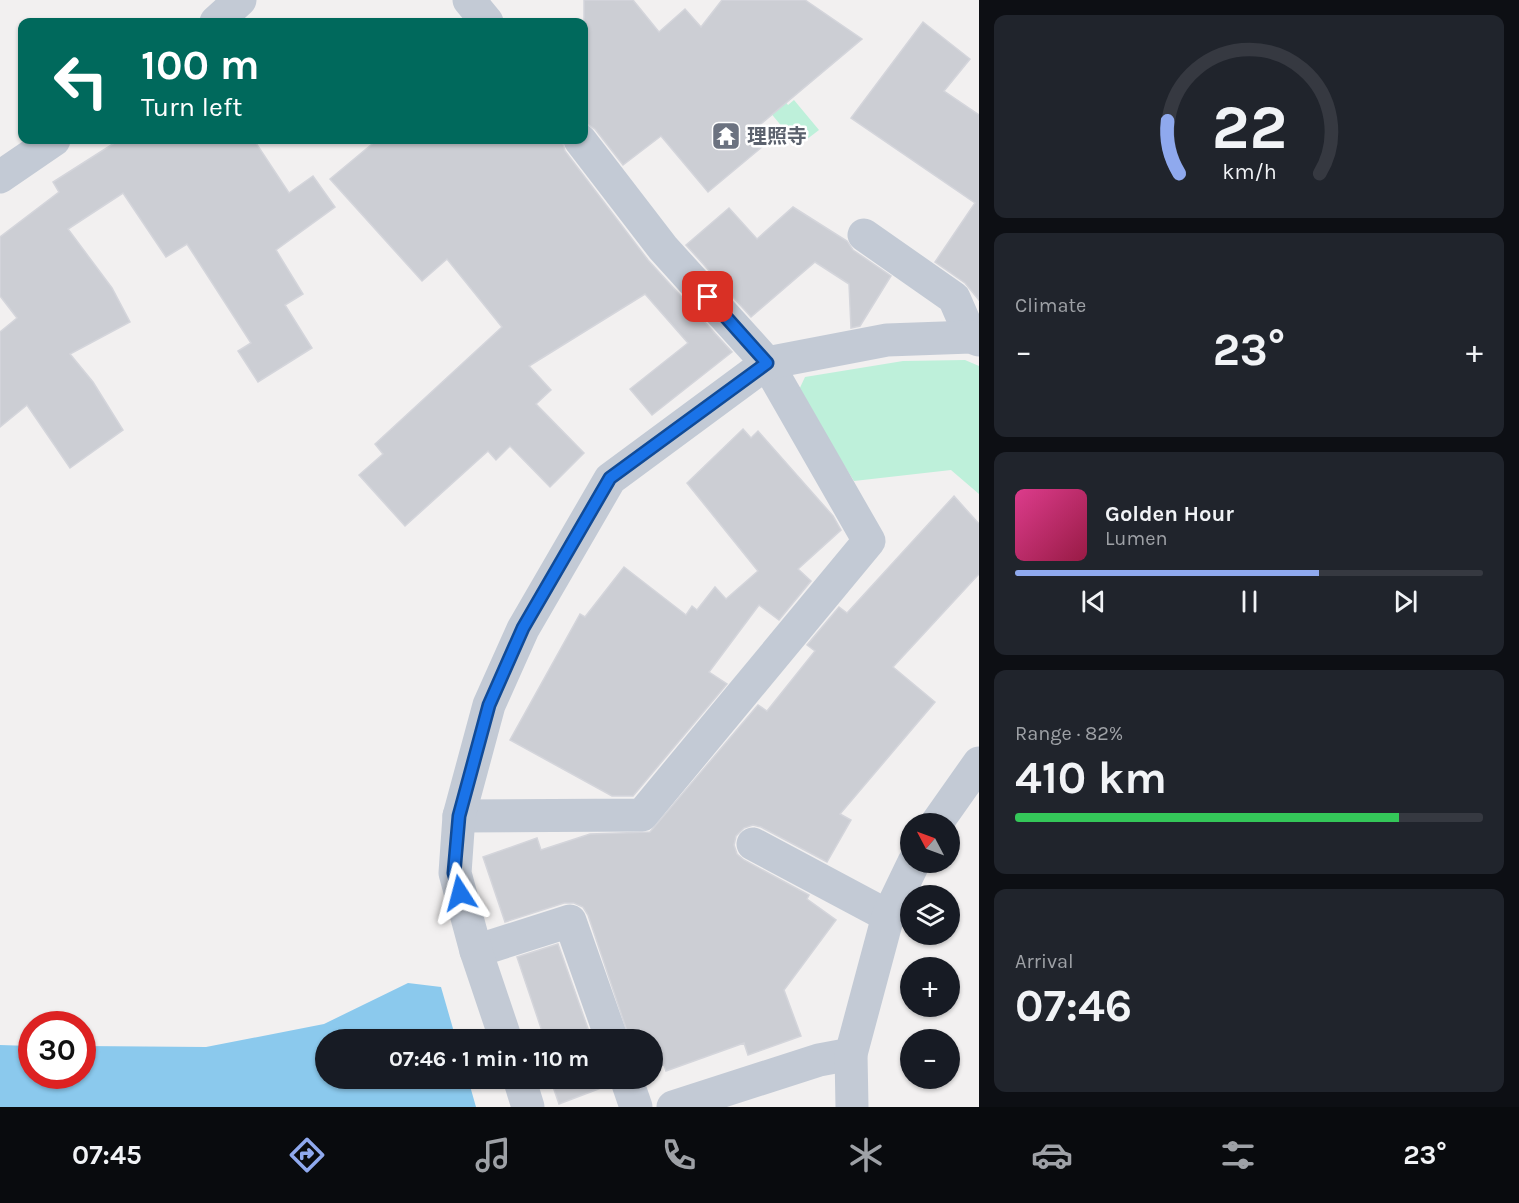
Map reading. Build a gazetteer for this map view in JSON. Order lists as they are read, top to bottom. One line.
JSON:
{"places":{"temple":["理照寺"]},"north":"top left","page":{"turn":["100 m","Turn left"],"tile":["Climate",["Range · 82%","410 km"],["Arrival","07:46"]],"heat":["−","23°","+"],"song":["Golden Hour","Lumen"],"map_buttons":["+","−"],"limit":"30","trip":"07:46 · 1 min · 110 m","tabs":["07:45","23°"],"gauge":["22","km/h"]}}
